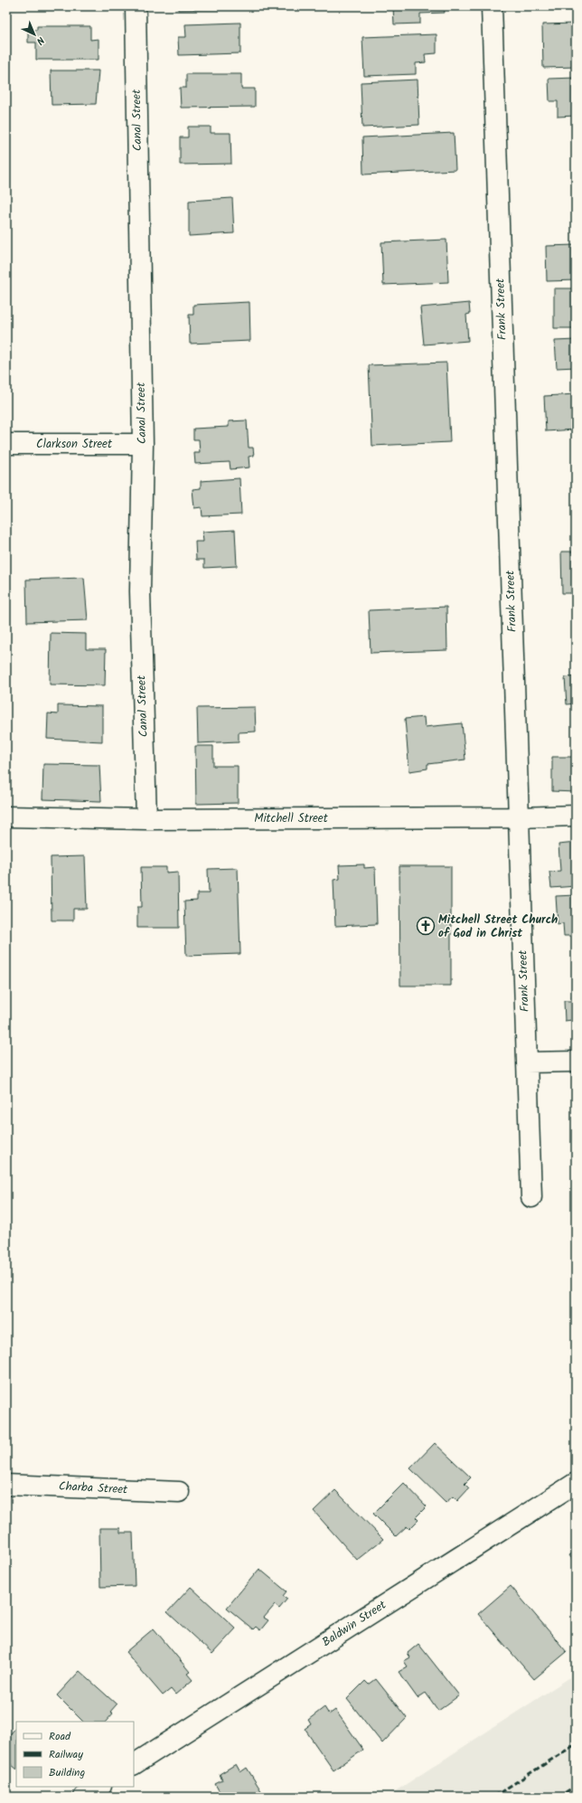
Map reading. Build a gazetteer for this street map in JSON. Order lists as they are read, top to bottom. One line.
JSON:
{"streets":{"street":["Canal Street","Frank Street","Clarkson Street","Mitchell Street","Charba Street","Baldwin Street"]},"crossings":[["Canal Street","Clarkson Street"],["Canal Street","Mitchell Street"],["Frank Street","Mitchell Street"]],"places":{"church":["Mitchell Street Church of God in Christ"]},"legend":["Road","Railway","Building"],"north":"bottom right"}
